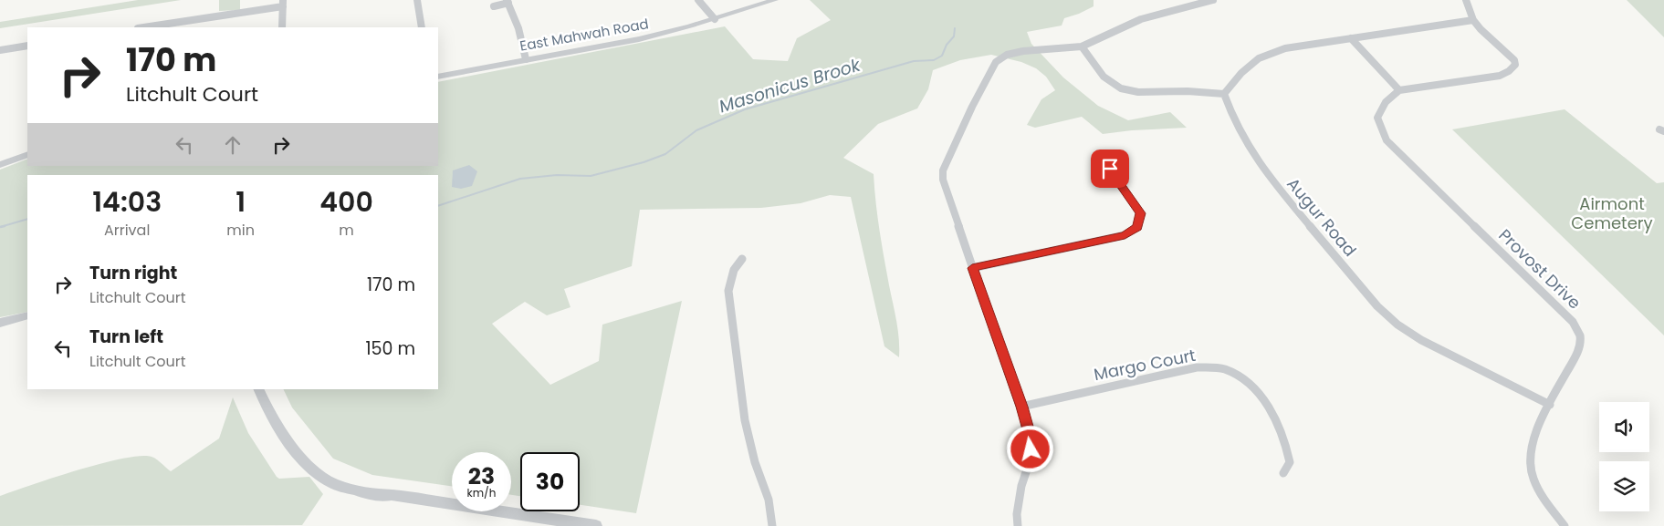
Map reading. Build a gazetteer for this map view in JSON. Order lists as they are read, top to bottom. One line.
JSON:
{"streets":{"street":["East Mahwah Road","Augur Road","Provost Drive","Margo Court"]},"crossings":[["Augur Road","Provost Drive"]],"water":["Masonicus Brook"],"parks":["Airmont Cemetery"],"page":{"turn":["170 m","Litchult Court"],"eta":["14:03","Arrival","1","min","400","m"],"list":[{"name":"Turn right","note":"Litchult Court","value":"170 m"},{"name":"Turn left","note":"Litchult Court","value":"150 m"}],"speed":"23 km/h","limit":"30"}}
